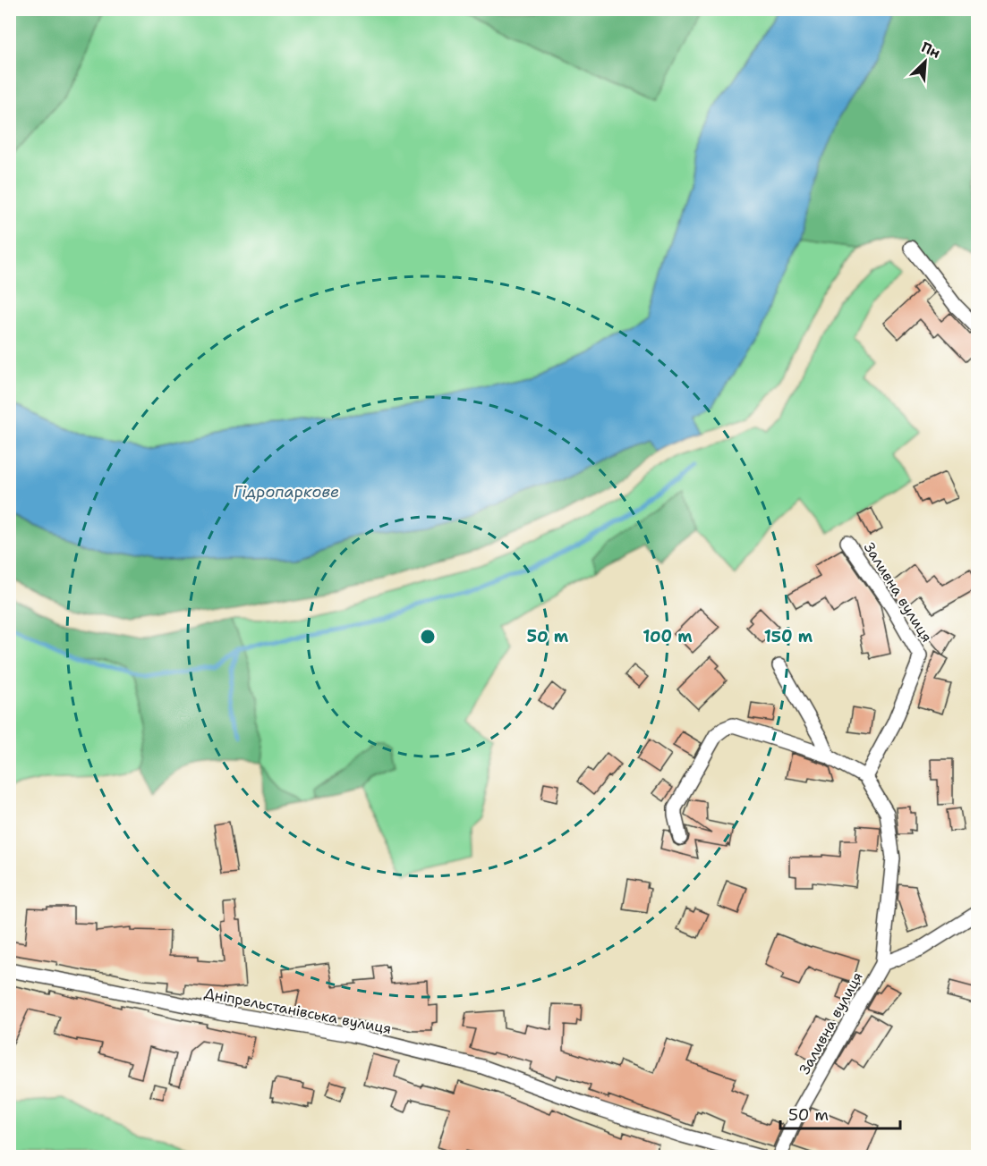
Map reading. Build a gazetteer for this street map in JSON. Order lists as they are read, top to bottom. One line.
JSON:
{"streets":{"street":["Заливна вулиця","Дніпрельстанівська вулиця"]},"water":["Гідропаркове"],"scale_bar":"50 m","north":"top right","rings":["50 m","100 m","150 m"]}
